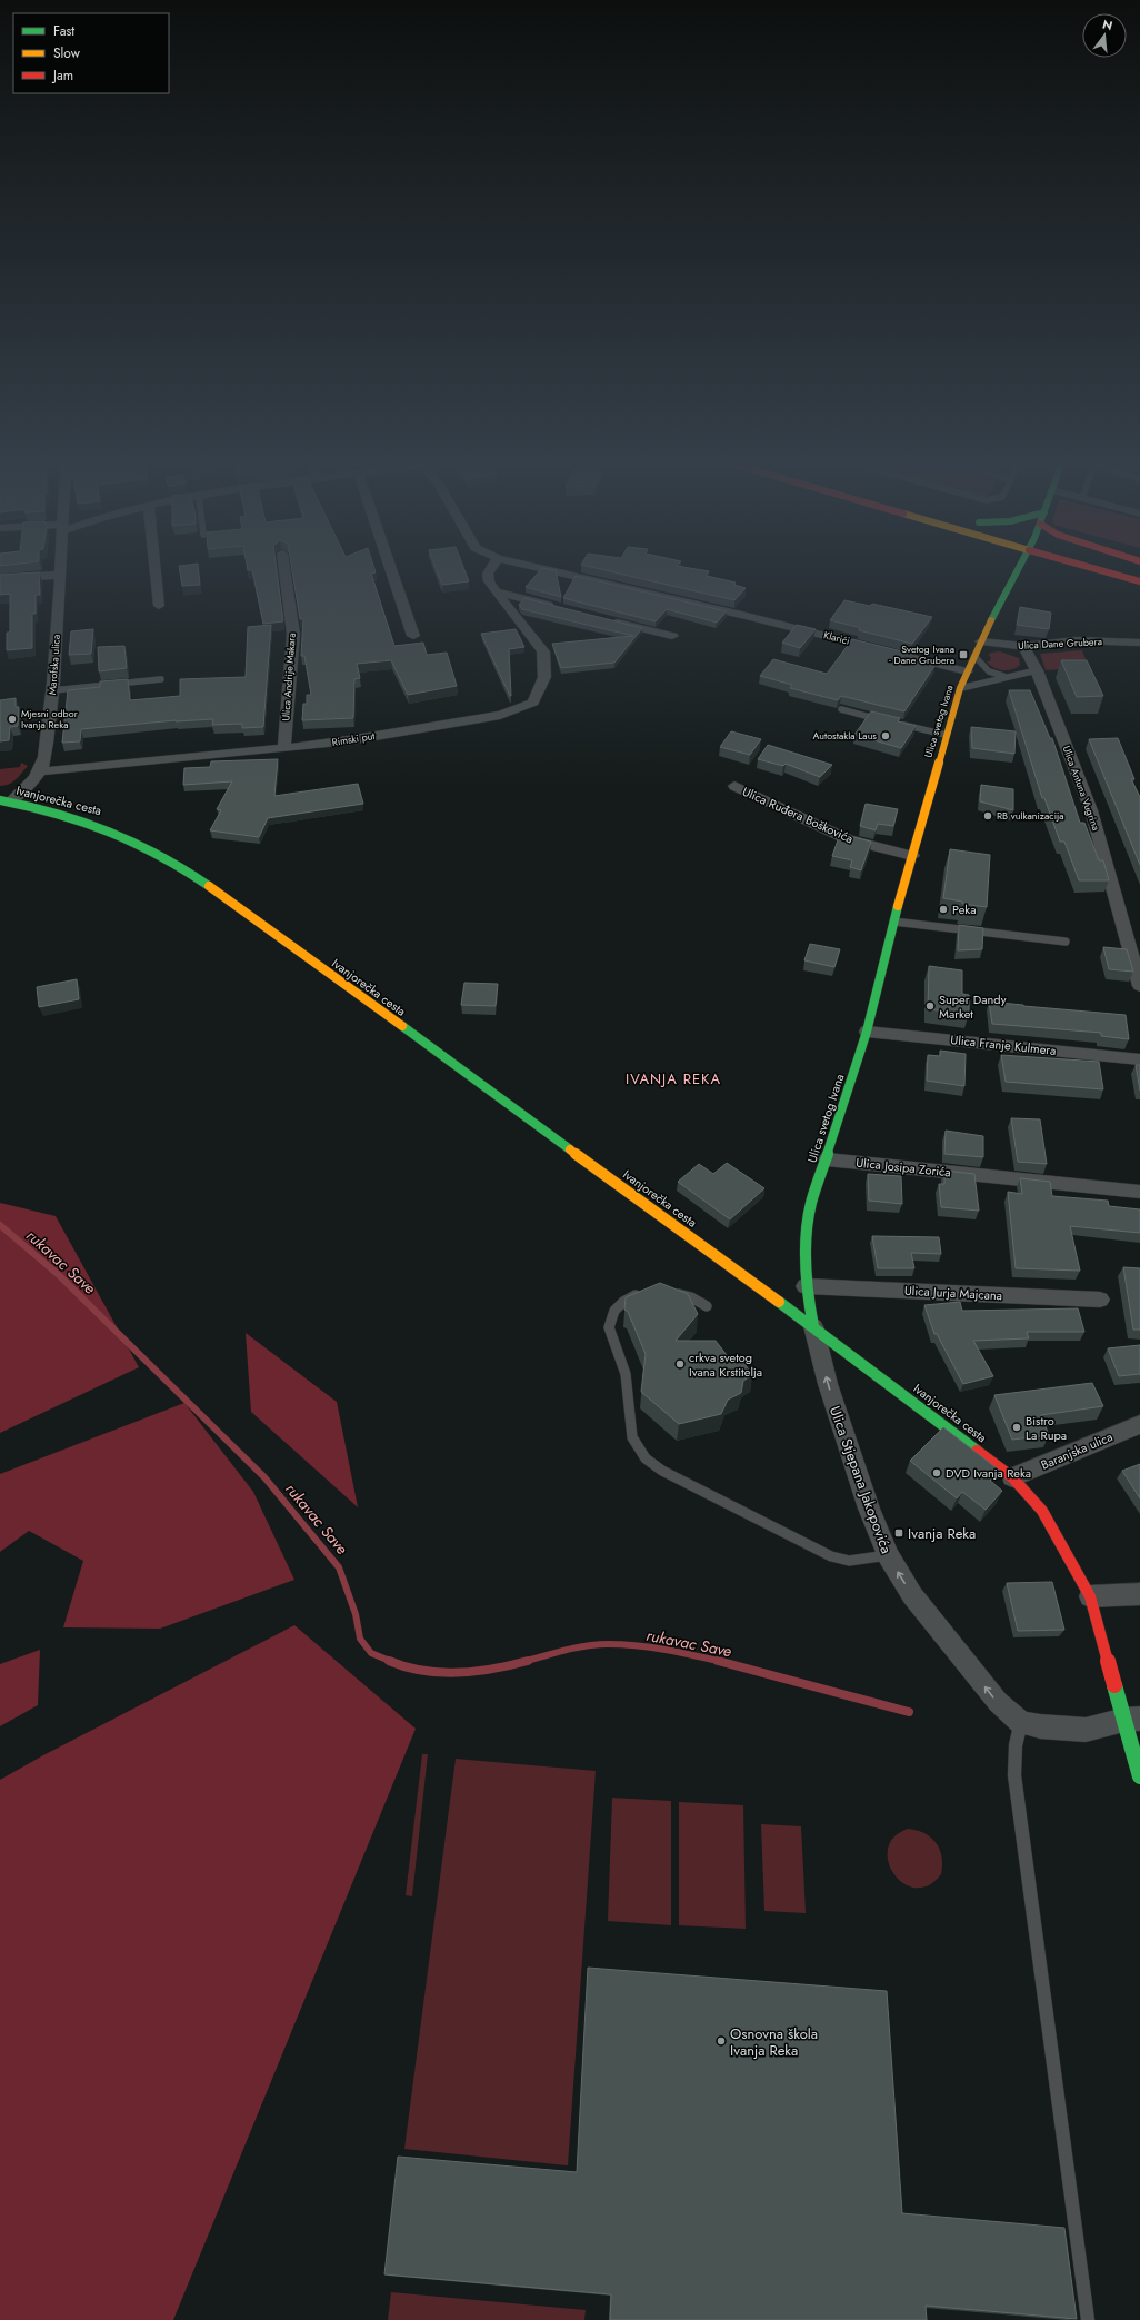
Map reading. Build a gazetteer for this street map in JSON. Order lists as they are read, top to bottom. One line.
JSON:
{"streets":{"main road":["Ulica svetog Ivana","Ivanjorečka cesta"],"street":["Klarići","Ulica Dane Grubera","Marofska ulica","Ulica Andrije Makara","Rimski put","Ulica Antuna Vugrina","Ulica Ruđera Boškovića","Ulica Franje Kulmera","Ulica Josipa Zorića","Ulica Jurja Majcana","Baranjska ulica","Ulica Stjepana Jakopovića"]},"crossings":[["Klarići","Ulica svetog Ivana"],["Ulica Dane Grubera","Ulica svetog Ivana"],["Ulica Dane Grubera","Ulica Antuna Vugrina"],["Marofska ulica","Rimski put"],["Ulica Andrije Makara","Rimski put"],["Ulica svetog Ivana","Ivanjorečka cesta"],["Ulica svetog Ivana","Ulica Ruđera Boškovića"],["Ulica svetog Ivana","Ulica Franje Kulmera"],["Ulica svetog Ivana","Ulica Josipa Zorića"],["Ulica svetog Ivana","Ulica Jurja Majcana"],["Ulica svetog Ivana","Ulica Stjepana Jakopovića"],["Ivanjorečka cesta","Baranjska ulica"],["Ivanjorečka cesta","Ulica Stjepana Jakopovića"]],"one_way":["Ulica Stjepana Jakopovića"],"districts":["IVANJA REKA"],"water":["rukavac Save"],"places":{"transit":["Svetog Ivana - Dane Grubera","Ivanja Reka"],"other":["Mjesni odbor Ivanja Reka","Autostakla Laus","RB vulkanizacija","Peka","Super Dandy Market","crkva svetog Ivana Krstitelja","Bistro La Rupa","DVD Ivanja Reka","Osnovna škola Ivanja Reka"]},"legend":["Fast","Slow","Jam"],"north":"top"}
